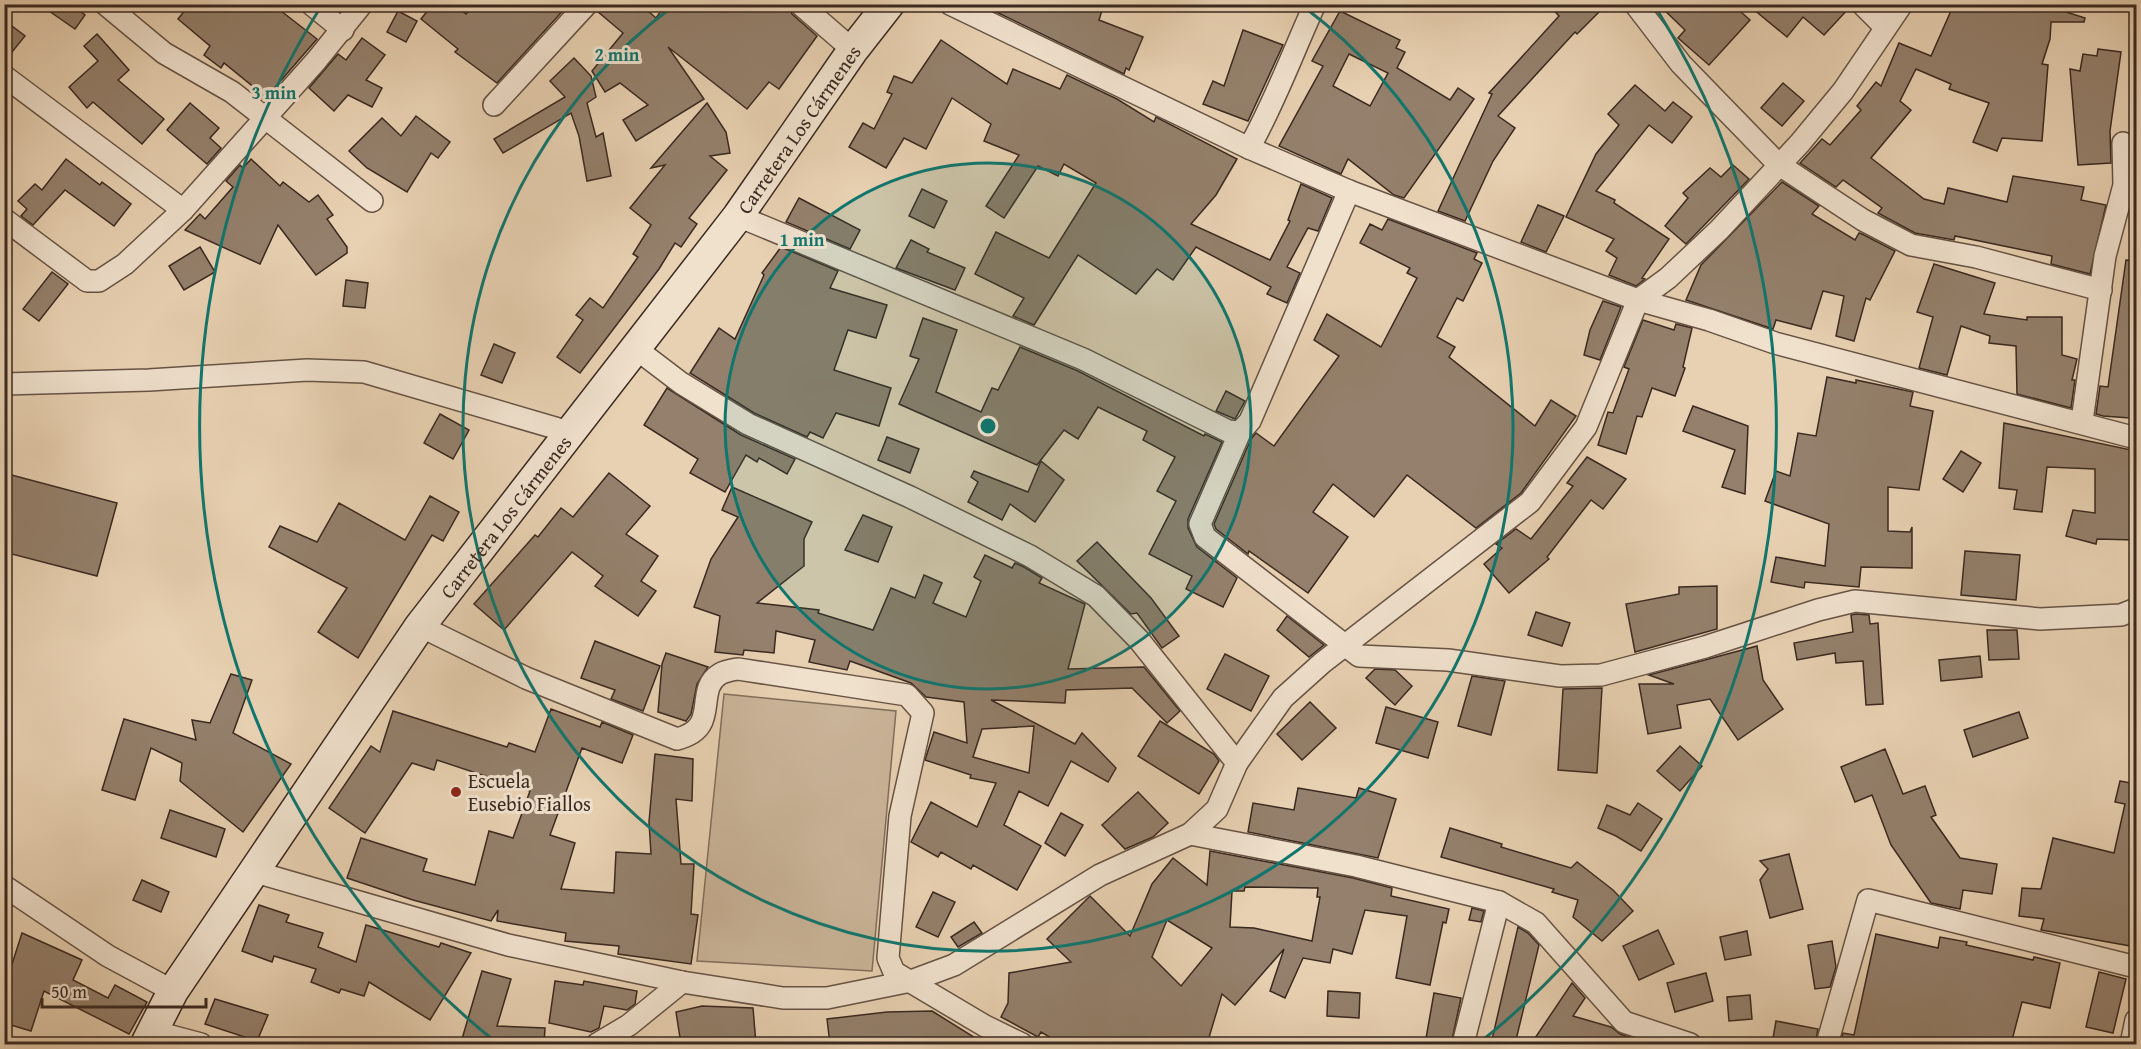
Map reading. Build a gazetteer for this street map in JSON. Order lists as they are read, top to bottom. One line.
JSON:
{"streets":{"main road":["Carretera Los Cármenes"]},"places":["Escuela Eusebio Fiallos"],"scale_bar":"50 m","rings":["2 min","3 min","1 min"]}
